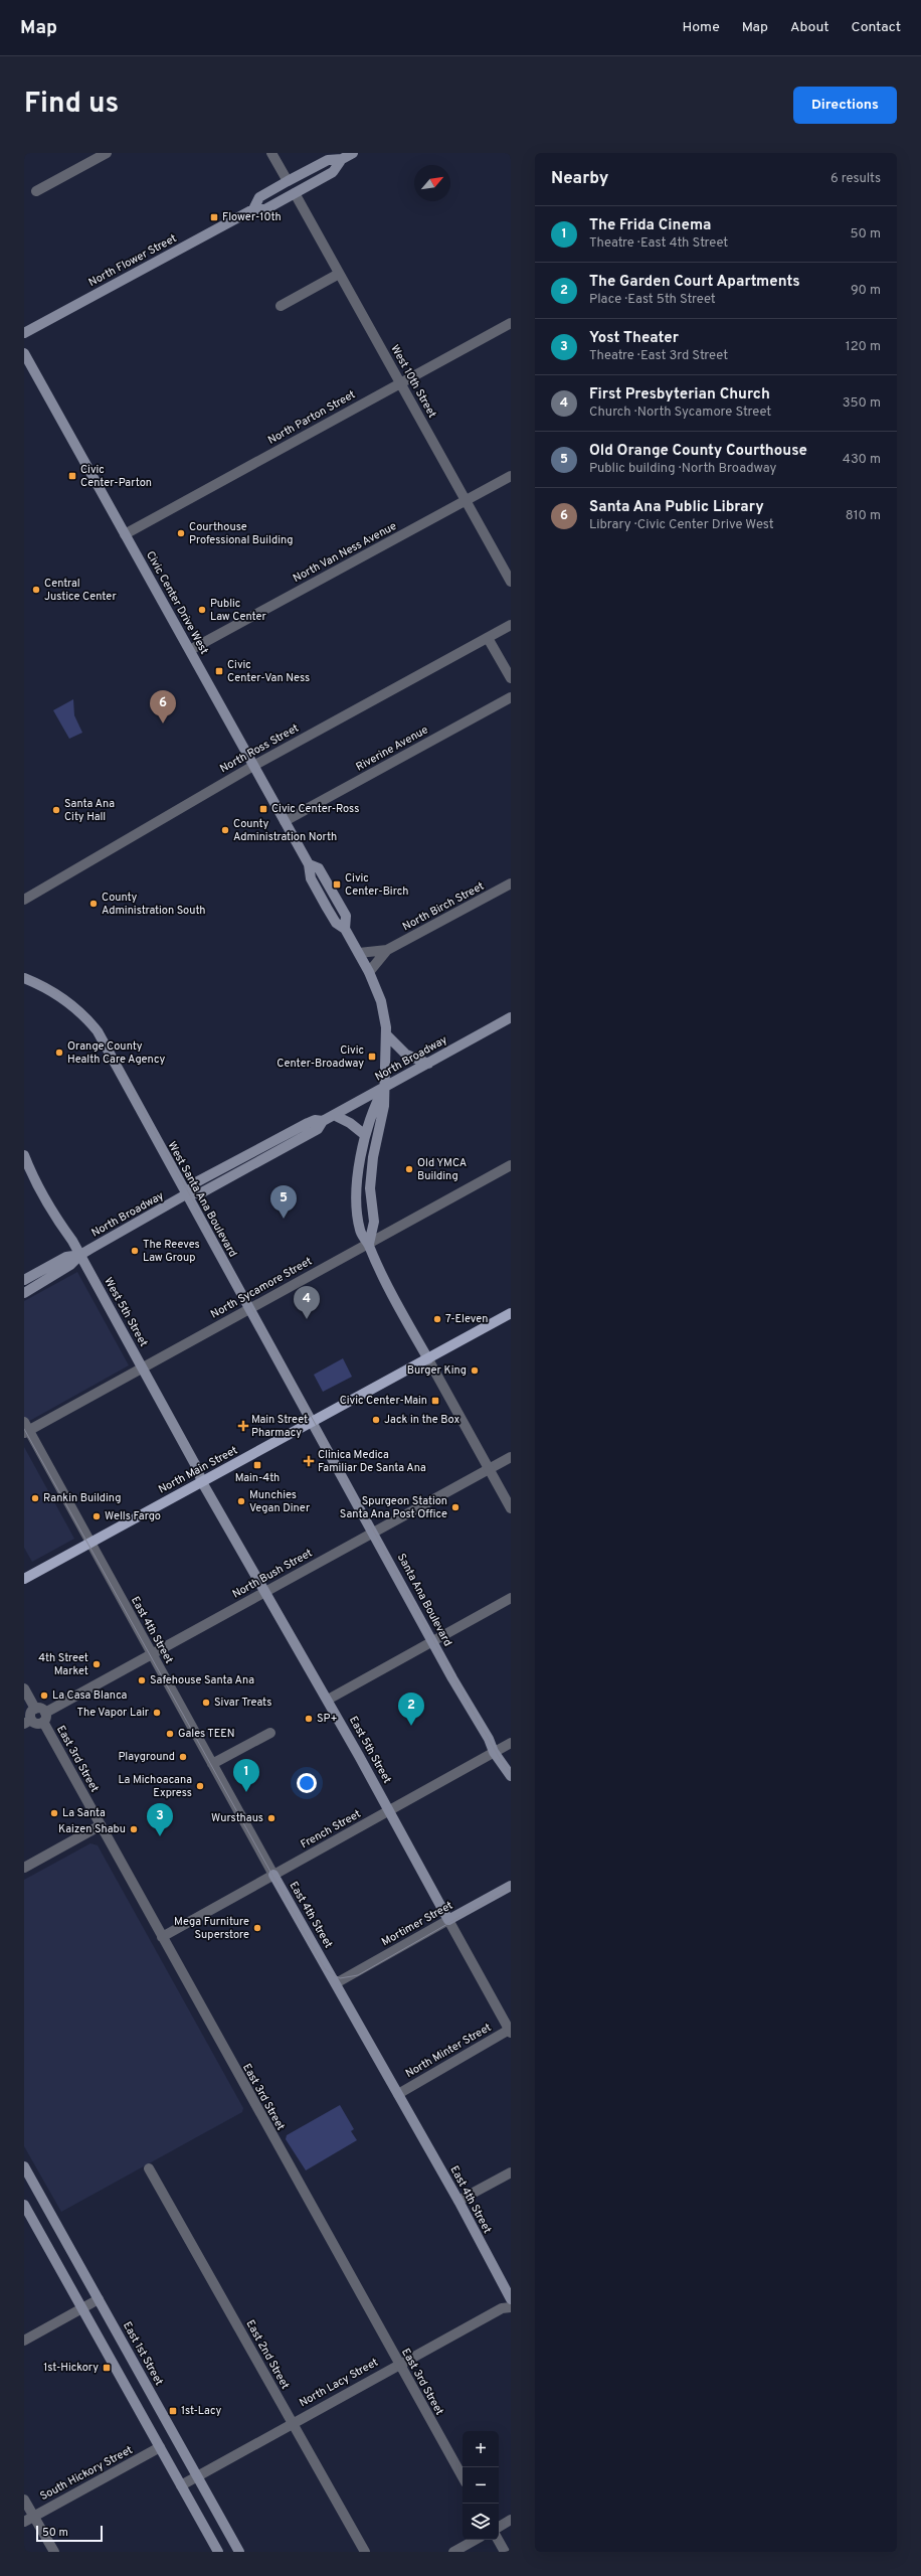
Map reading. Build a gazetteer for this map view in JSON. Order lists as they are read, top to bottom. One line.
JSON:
{"streets":{"main road":["North Flower Street","Civic Center Drive West","North Broadway","West Santa Ana Boulevard","West 5th Street","North Main Street","Santa Ana Boulevard","East 4th Street","East 5th Street","Mortimer Street","East 1st Street"],"street":["West 10th Street","North Parton Street","North Van Ness Avenue","North Ross Street","Riverine Avenue","North Birch Street","North Sycamore Street","North Bush Street","East 3rd Street","French Street","North Minter Street","East 2nd Street","North Lacy Street","South Hickory Street"]},"crossings":[["North Flower Street","West 10th Street"],["West 10th Street","North Parton Street"],["West 10th Street","North Van Ness Avenue"],["North Parton Street","Civic Center Drive West"],["North Van Ness Avenue","Civic Center Drive West"],["Civic Center Drive West","North Ross Street"],["Civic Center Drive West","Riverine Avenue"],["Civic Center Drive West","North Birch Street"],["Civic Center Drive West","North Broadway"],["Civic Center Drive West","North Sycamore Street"],["Civic Center Drive West","North Main Street"],["North Broadway","West Santa Ana Boulevard"],["North Broadway","West 5th Street"],["West Santa Ana Boulevard","North Sycamore Street"],["West Santa Ana Boulevard","North Main Street"],["West Santa Ana Boulevard","Santa Ana Boulevard"],["North Sycamore Street","West 5th Street"],["North Sycamore Street","East 4th Street"],["West 5th Street","North Main Street"],["West 5th Street","East 5th Street"],["North Main Street","East 4th Street"],["North Main Street","East 5th Street"],["North Bush Street","Santa Ana Boulevard"],["North Bush Street","East 4th Street"],["North Bush Street","East 5th Street"],["North Bush Street","East 3rd Street"],["Santa Ana Boulevard","French Street"],["East 4th Street","French Street"],["East 4th Street","Mortimer Street"],["East 4th Street","North Minter Street"],["East 5th Street","French Street"],["East 5th Street","Mortimer Street"],["East 5th Street","North Minter Street"],["East 3rd Street","French Street"],["East 3rd Street","North Lacy Street"],["East 1st Street","North Lacy Street"],["East 2nd Street","North Lacy Street"]],"places":{"transit":["Flower-10th","Civic Center-Parton","Civic Center-Van Ness","Civic Center-Ross","Civic Center-Birch","Civic Center-Broadway","Civic Center-Main","Main-4th","1st-Hickory","1st-Lacy"],"other":["Courthouse Professional Building","Central Justice Center","Public Law Center","Santa Ana City Hall","County Administration North","County Administration South","Orange County Health Care Agency","Old YMCA Building","The Reeves Law Group","7-Eleven","Burger King","Jack in the Box","Rankin Building","Munchies Vegan Diner","Spurgeon Station Santa Ana Post Office","Wells Fargo","4th Street Market","Safehouse Santa Ana","La Casa Blanca","Sivar Treats","The Vapor Lair","SP+","Gales TEEN","Playground","La Michoacana Express","La Santa","Wursthaus","Kaizen Shabu","Mega Furniture Superstore"],"health":["Main Street Pharmacy","Clinica Medica Familiar De Santa Ana"]},"scale_bar":"50 m","north":"top right","page":{"header":"Map","nav":["Home","Map","About","Contact"],"title":"Find us","buttons":"Directions","heading":["Nearby","6 results"],"list":[{"mark":"1","name":"The Frida Cinema","note":"Theatre · East 4th Street","value":"50 m"},{"mark":"2","name":"The Garden Court Apartments","note":"Place · East 5th Street","value":"90 m"},{"mark":"3","name":"Yost Theater","note":"Theatre · East 3rd Street","value":"120 m"},{"mark":"4","name":"First Presbyterian Church","note":"Church · North Sycamore Street","value":"350 m"},{"mark":"5","name":"Old Orange County Courthouse","note":"Public building · North Broadway","value":"430 m"},{"mark":"6","name":"Santa Ana Public Library","note":"Library · Civic Center Drive West","value":"810 m"}],"pins":["6","5","4","2","1","3"],"map_buttons":["+","−"],"scale":"50 m"}}
